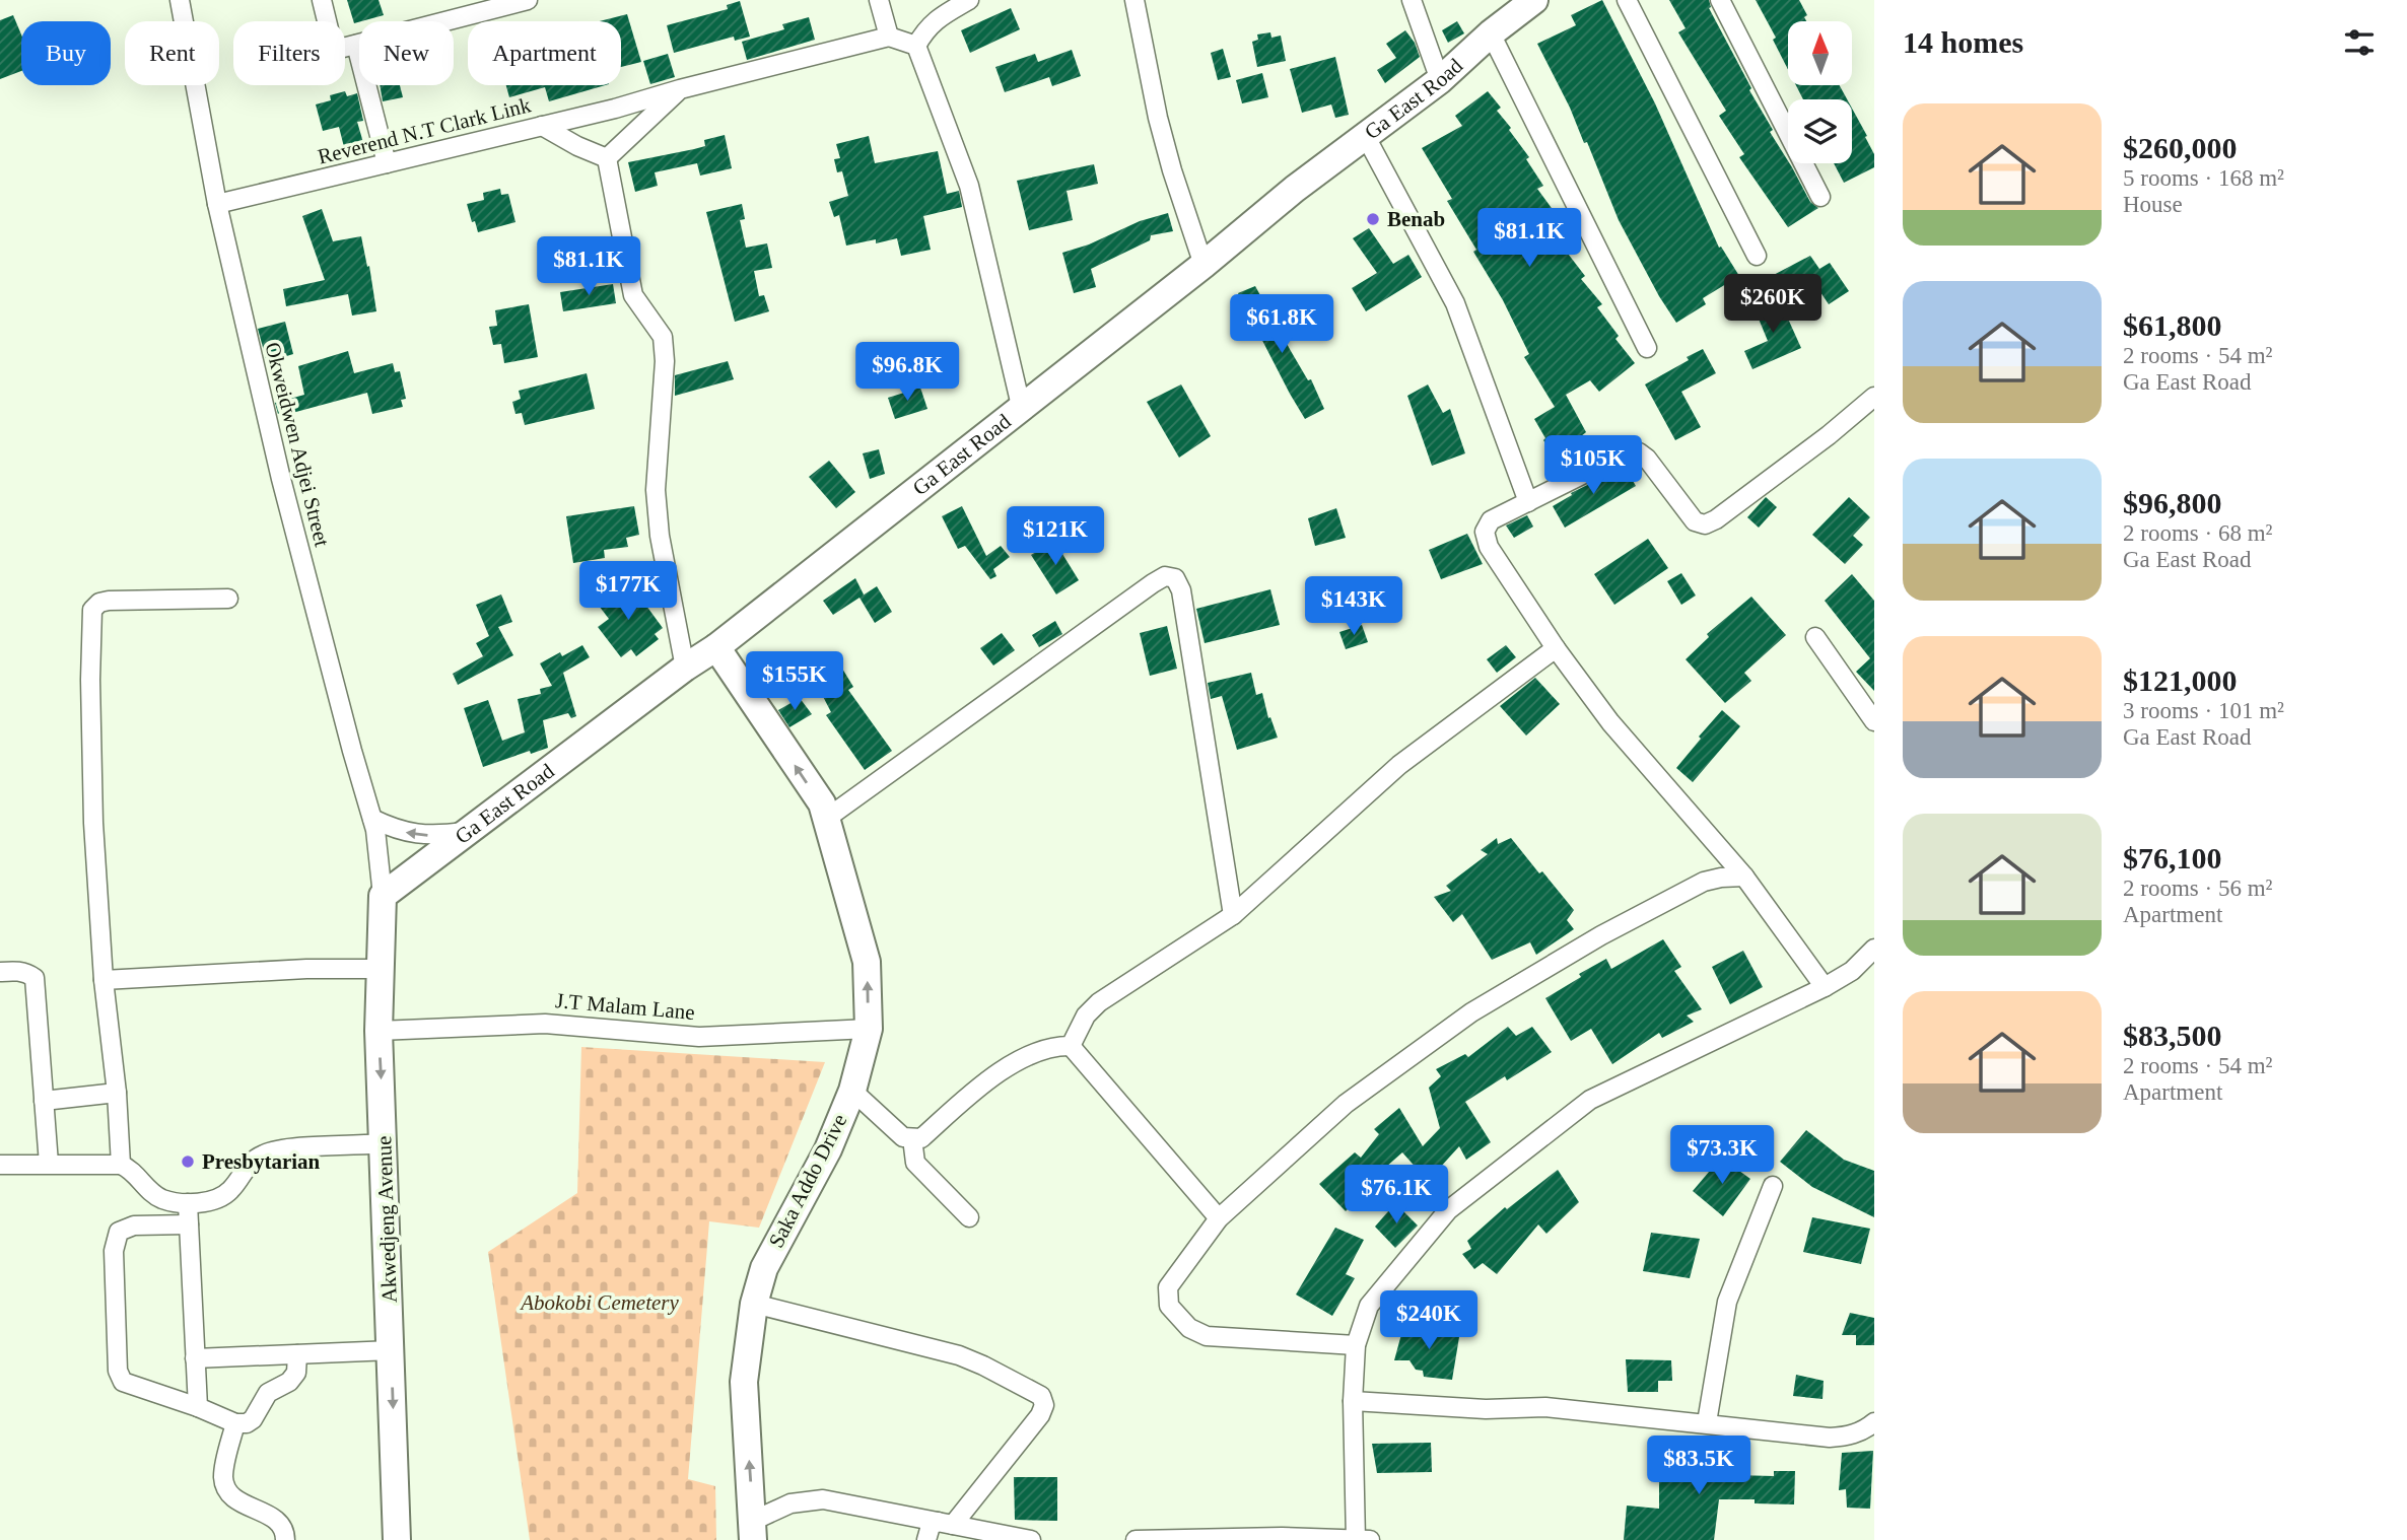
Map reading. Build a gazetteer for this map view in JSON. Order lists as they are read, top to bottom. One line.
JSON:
{"streets":{"street":["Ga East Road","Reverend N.T Clark Link","Okweidwen Adjei Street","J.T Malam Lane","Saka Addo Drive","Akwedjeng Avenue"]},"crossings":[["Ga East Road","Okweidwen Adjei Street"],["Ga East Road","Saka Addo Drive"],["Ga East Road","Akwedjeng Avenue"],["Reverend N.T Clark Link","Okweidwen Adjei Street"],["Okweidwen Adjei Street","Akwedjeng Avenue"],["J.T Malam Lane","Saka Addo Drive"],["J.T Malam Lane","Akwedjeng Avenue"]],"one_way":["Saka Addo Drive","Akwedjeng Avenue"],"parks":["Abokobi Cemetery"],"places":["Benab","Presbytarian"],"north":"top","page":{"heading":"14 homes","chip":["Buy","Rent","Filters","New","Apartment"],"list":[{"name":"$260,000","note":"5 rooms · 168 m² · House"},{"name":"$61,800","note":"2 rooms · 54 m² · Ga East Road"},{"name":"$96,800","note":"2 rooms · 68 m² · Ga East Road"},{"name":"$121,000","note":"3 rooms · 101 m² · Ga East Road"},{"name":"$76,100","note":"2 rooms · 56 m² · Apartment"},{"name":"$83,500","note":"2 rooms · 54 m² · Apartment"}],"price":["$81.1K","$81.1K","$260K","$61.8K","$96.8K","$105K","$121K","$177K","$143K","$155K","$73.3K","$76.1K","$240K","$83.5K"]}}
